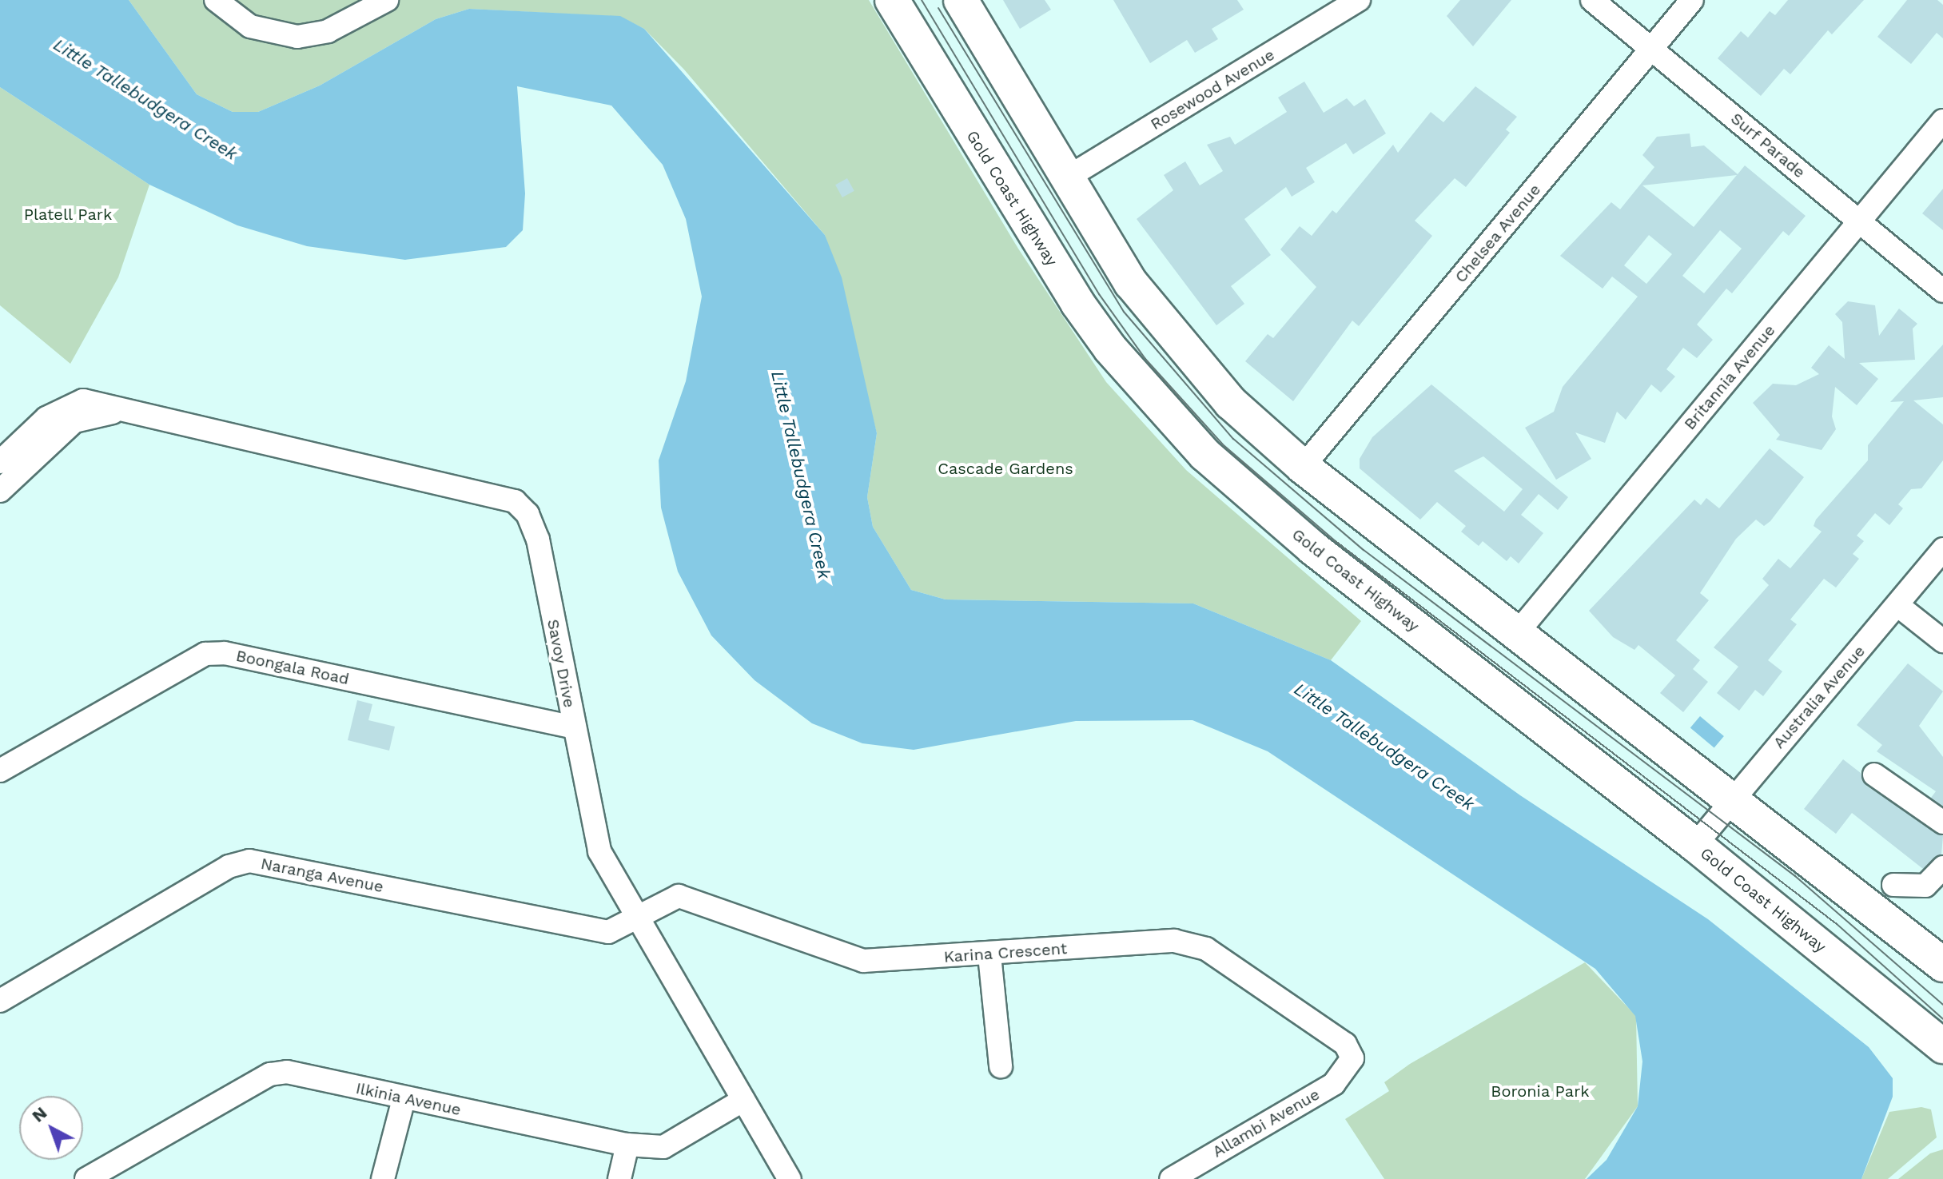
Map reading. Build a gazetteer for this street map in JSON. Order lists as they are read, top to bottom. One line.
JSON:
{"streets":{"highway":["Gold Coast Highway"],"street":["Rosewood Avenue","Surf Parade","Chelsea Avenue","Britannia Avenue","Savoy Drive","Boongala Road","Australia Avenue","Naranga Avenue","Karina Crescent","Ilkinia Avenue","Allambi Avenue"]},"crossings":[["Surf Parade","Chelsea Avenue"],["Surf Parade","Britannia Avenue"],["Gold Coast Highway","Australia Avenue"],["Savoy Drive","Boongala Road"],["Savoy Drive","Naranga Avenue"],["Savoy Drive","Karina Crescent"],["Savoy Drive","Ilkinia Avenue"],["Naranga Avenue","Karina Crescent"],["Karina Crescent","Allambi Avenue"]],"water":["Little Tallebudgera Creek"],"parks":["Platell Park","Cascade Gardens","Boronia Park"],"north":"top left"}
